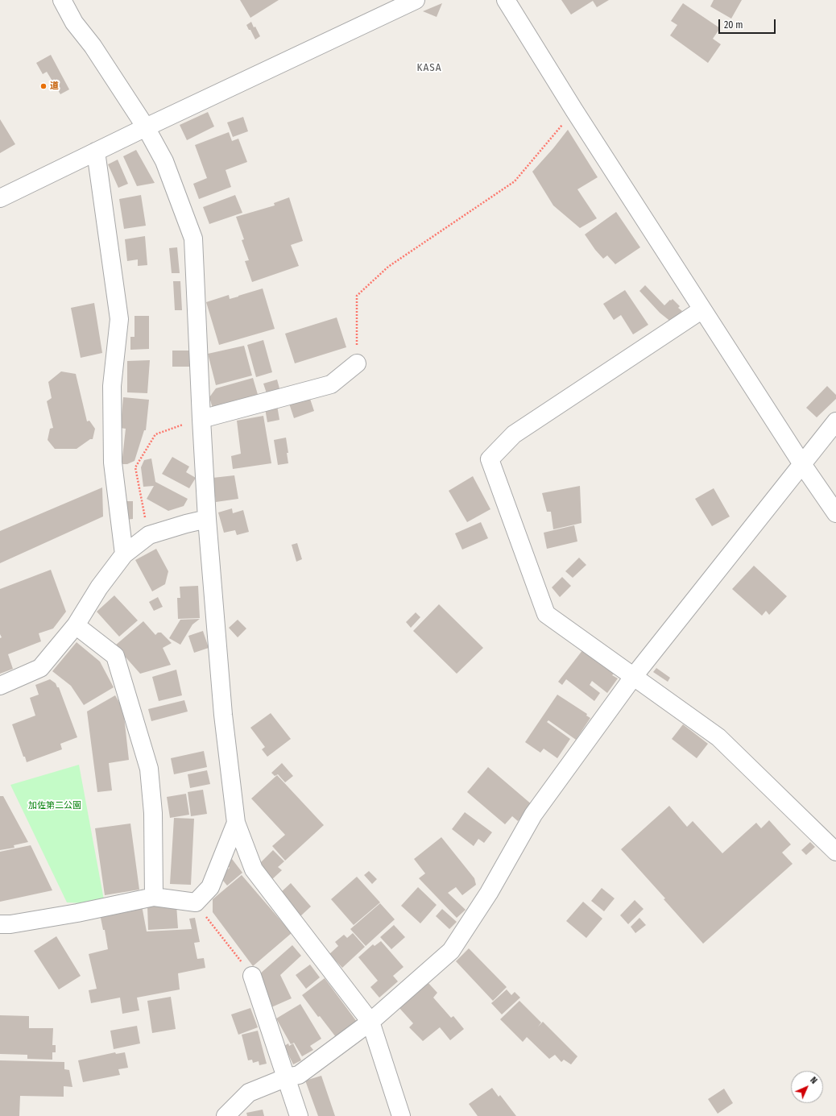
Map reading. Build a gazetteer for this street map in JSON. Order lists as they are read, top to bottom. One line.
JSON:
{"districts":["KASA"],"parks":["加佐第二公園"],"places":["道"],"scale_bar":"20 m","north":"top right"}
